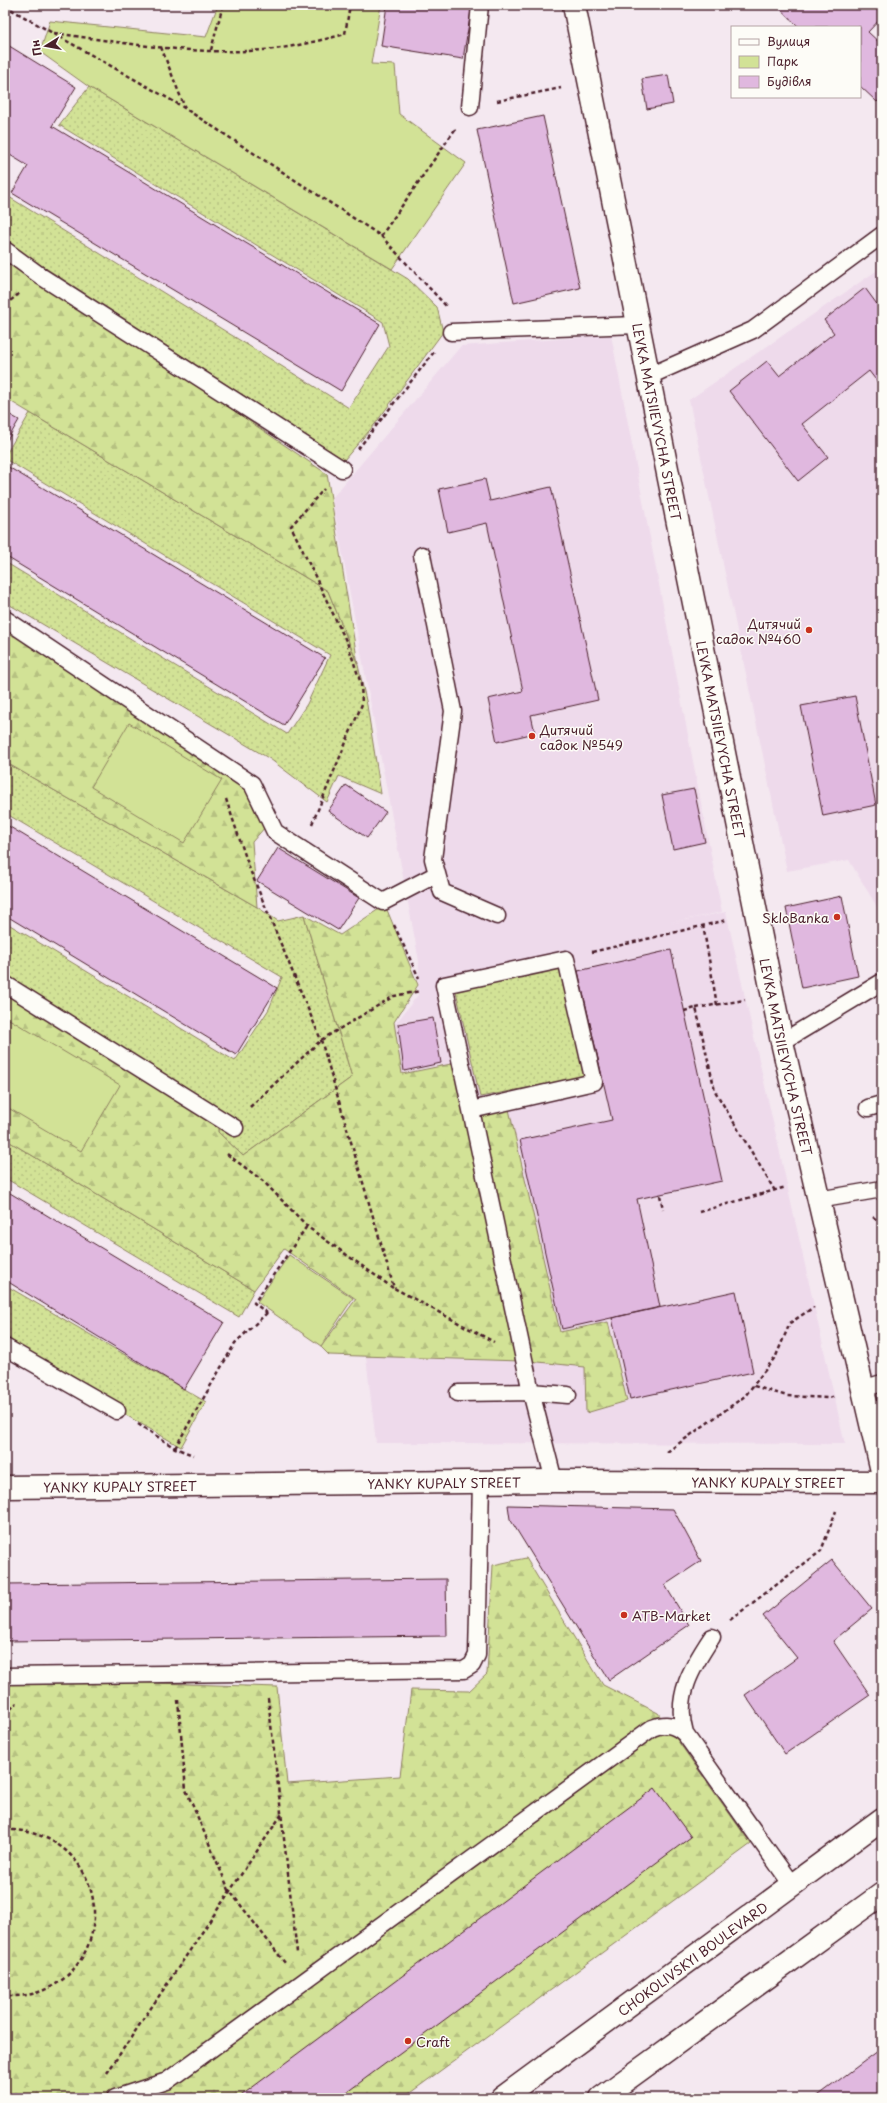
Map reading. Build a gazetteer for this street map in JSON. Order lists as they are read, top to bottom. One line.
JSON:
{"streets":{"street":["LEVKA MATSIIEVYCHA STREET","YANKY KUPALY STREET","CHOKOLIVSKYI BOULEVARD"]},"places":["Дитячий садок №460","Дитячий садок №549","SkloBanka","ATB-Market","Craft"],"legend":["Вулиця","Парк","Будівля"],"north":"left"}
